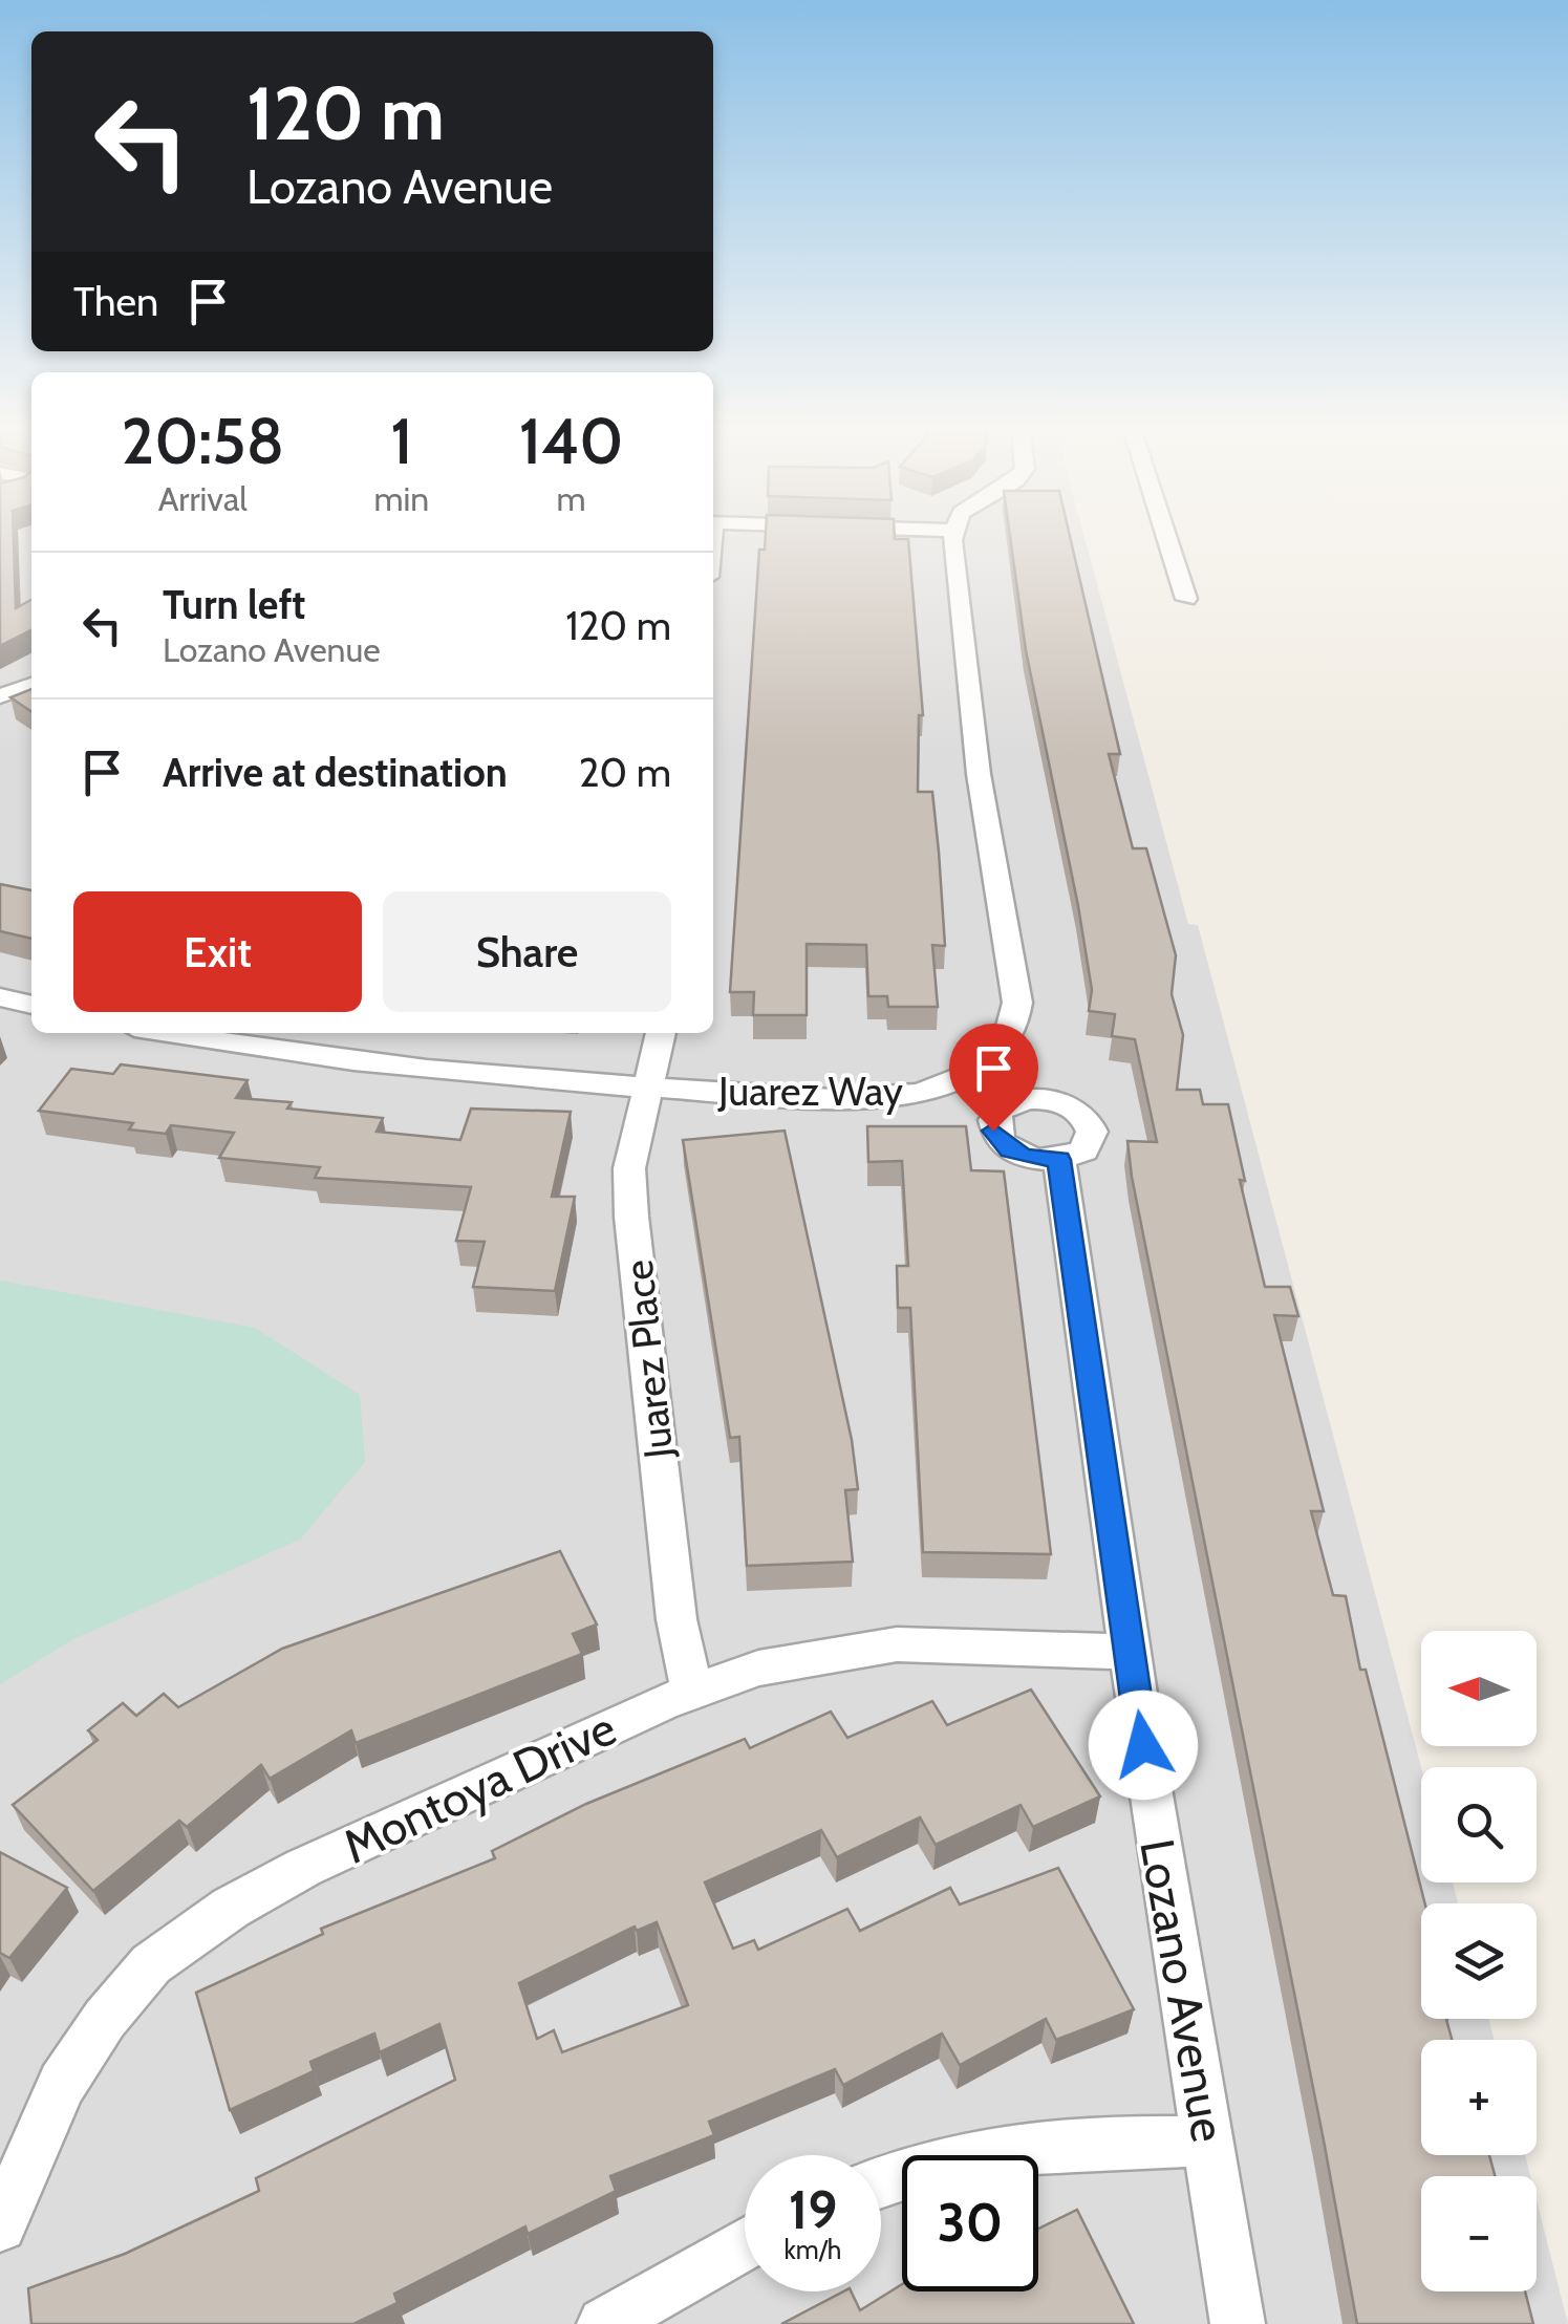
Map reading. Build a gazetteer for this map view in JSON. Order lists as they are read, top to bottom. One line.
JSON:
{"streets":{"street":["Juarez Way","Juarez Place","Montoya Drive","Lozano Avenue"]},"crossings":[["Juarez Way","Juarez Place"],["Juarez Place","Montoya Drive"],["Montoya Drive","Lozano Avenue"]],"north":"left","page":{"turn":["120 m","Lozano Avenue"],"then":"Then","eta":["20:58","Arrival","1","min","140","m"],"list":[{"name":"Turn left","note":"Lozano Avenue","value":"120 m"},{"name":"Arrive at destination","value":"20 m"}],"buttons":["Exit","Share"],"map_buttons":["+","−"],"speed":"19 km/h","limit":"30"}}
